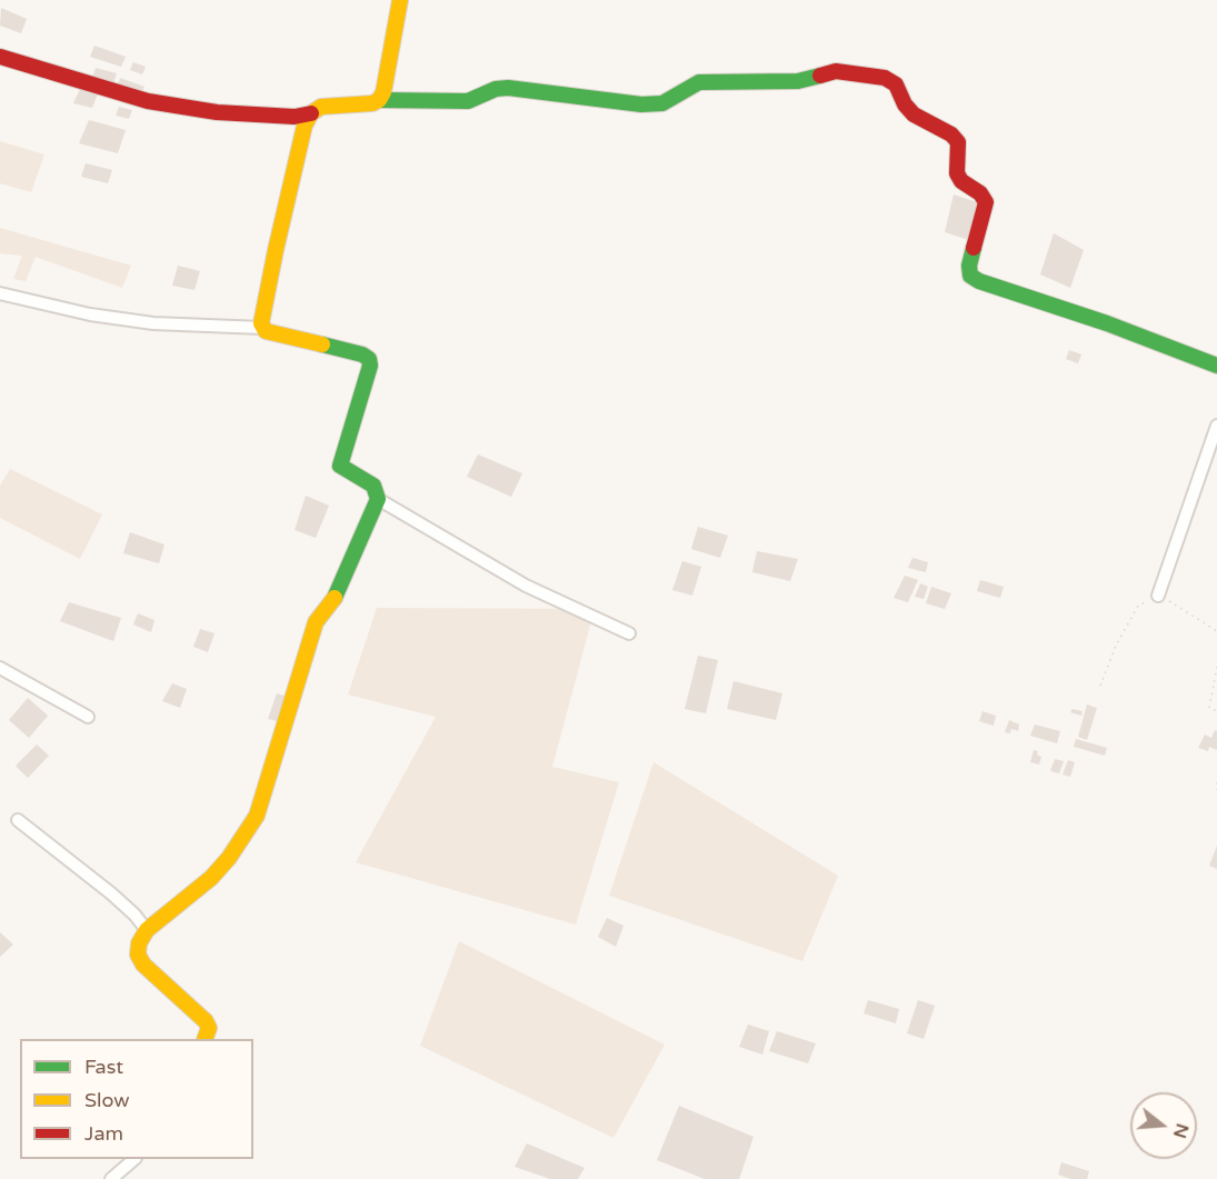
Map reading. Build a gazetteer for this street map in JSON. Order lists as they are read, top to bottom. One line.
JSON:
{"legend":["Fast","Slow","Jam"],"north":"right"}
